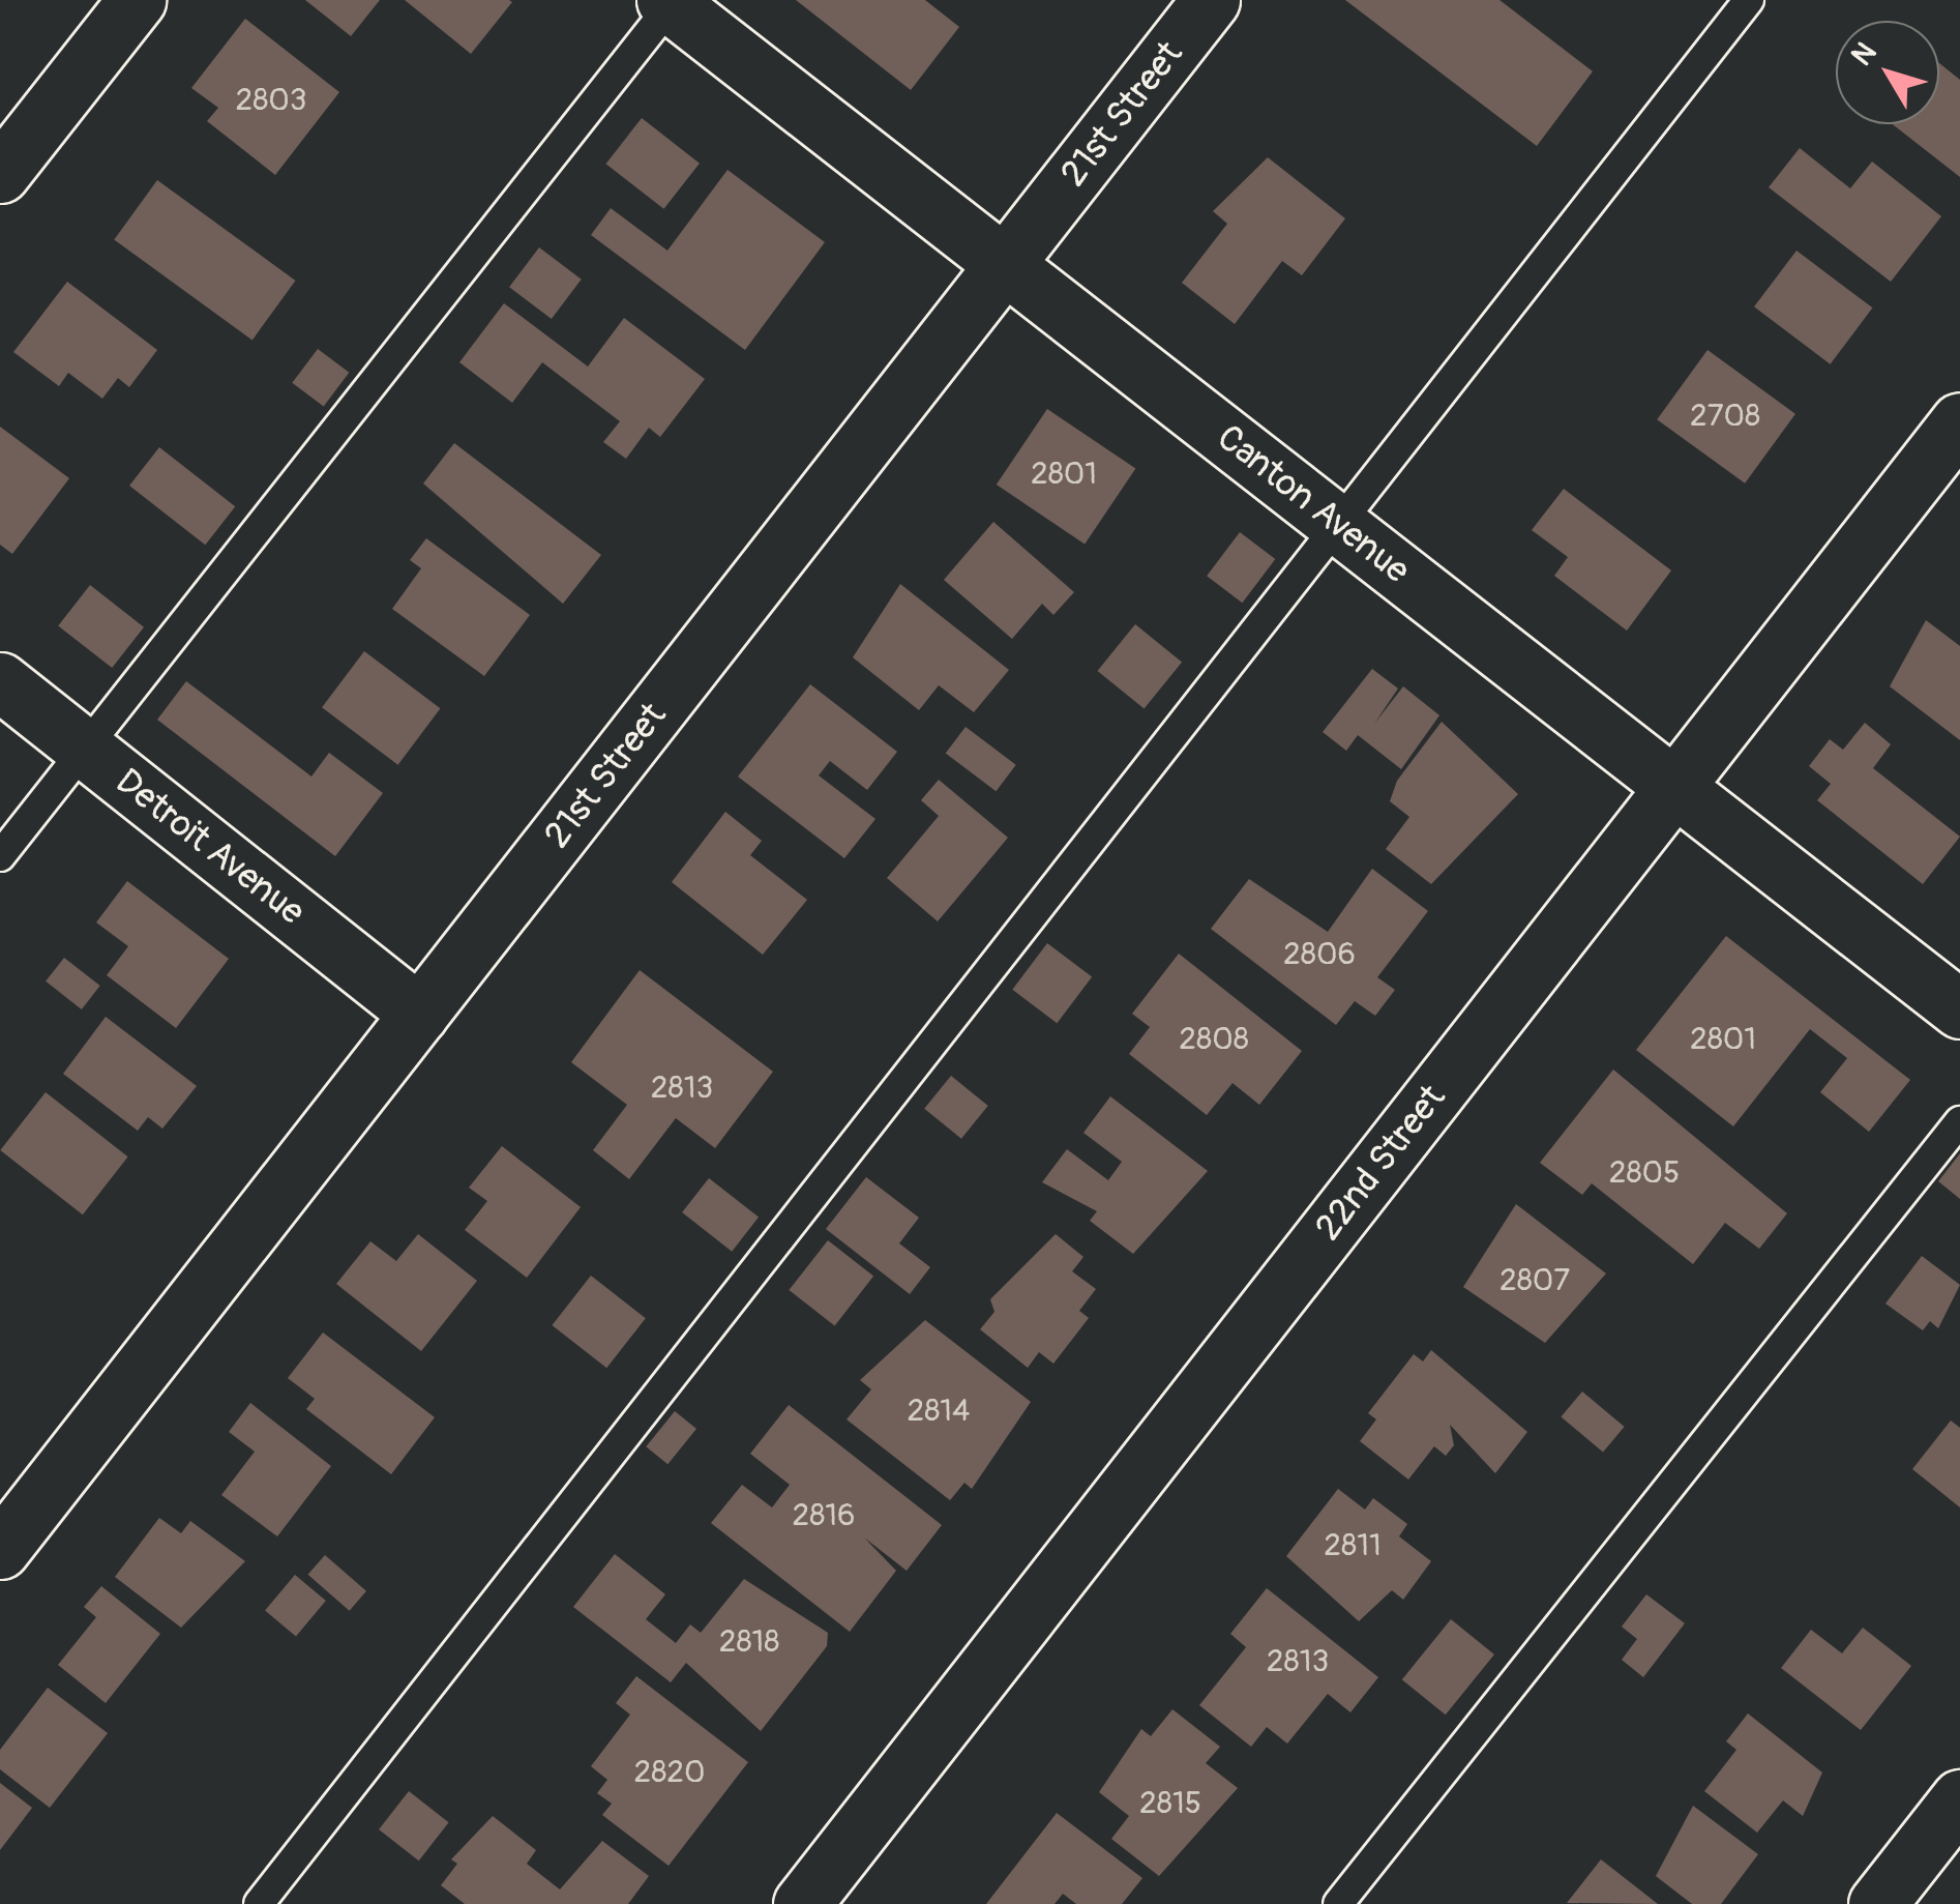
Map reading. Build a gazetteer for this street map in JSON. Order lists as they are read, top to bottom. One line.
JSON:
{"streets":{"street":["21st Street","Canton Avenue","Detroit Avenue","22nd Street"]},"crossings":[["21st Street","Canton Avenue"],["21st Street","Detroit Avenue"],["Canton Avenue","22nd Street"]],"house_numbers":["2803","2708","2801","2806","2808","2801","2813","2805","2807","2814","2816","2811","2818","2813","2820","2815"],"north":"top left"}
